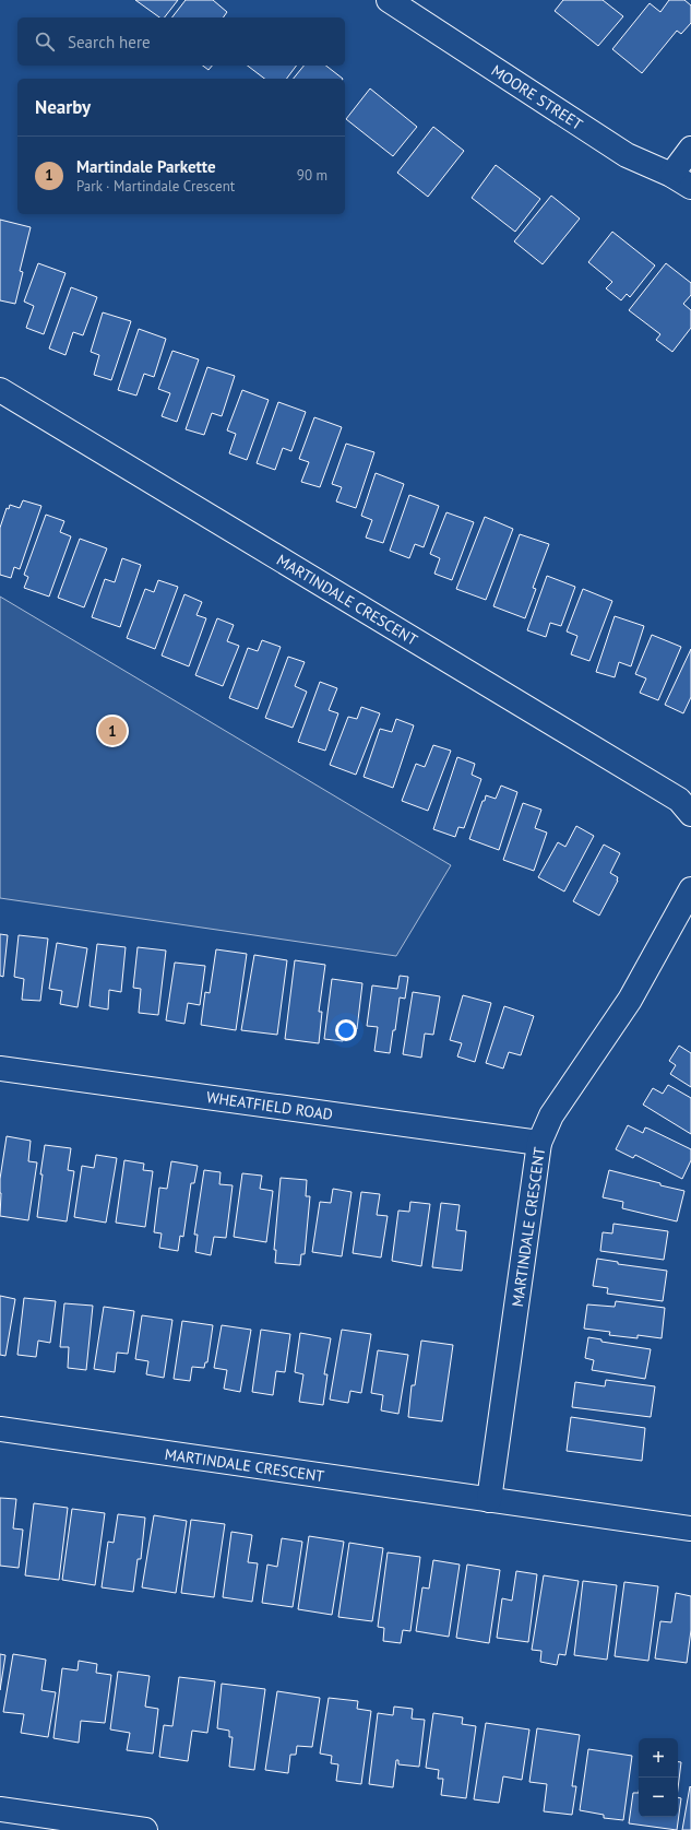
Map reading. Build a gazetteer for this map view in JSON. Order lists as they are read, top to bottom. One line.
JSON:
{"streets":{"street":["MOORE STREET","MARTINDALE CRESCENT","WHEATFIELD ROAD"]},"crossings":[["MARTINDALE CRESCENT","WHEATFIELD ROAD"]],"page":{"search":"Search here","heading":"Nearby","list":[{"mark":"1","name":"Martindale Parkette","note":"Park · Martindale Crescent","value":"90 m"}],"pins":"1","map_buttons":["+","−"]}}
